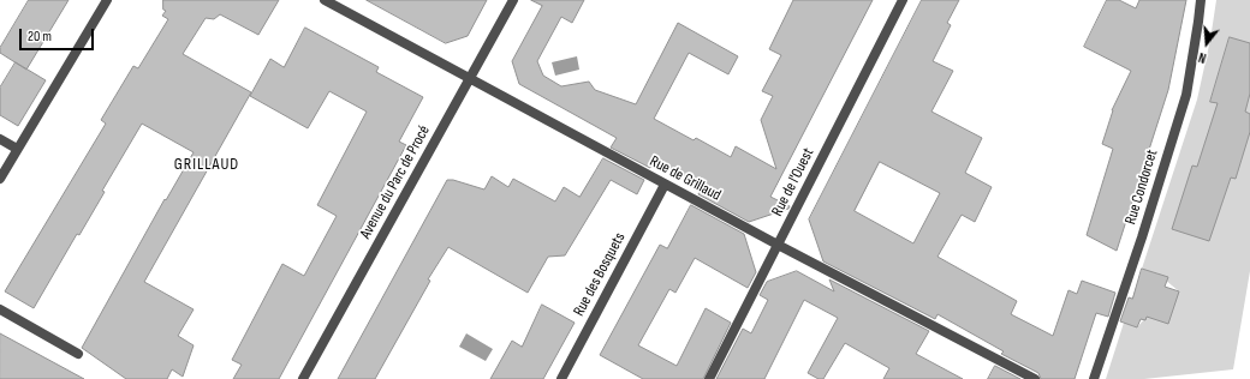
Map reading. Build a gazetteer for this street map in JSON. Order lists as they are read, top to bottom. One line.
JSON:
{"streets":{"street":["Rue de Grillaud","Avenue du Parc de Procé","Rue de l'Ouest","Rue Condorcet","Rue des Bosquets"]},"crossings":[["Rue de Grillaud","Avenue du Parc de Procé"],["Rue de Grillaud","Rue de l'Ouest"],["Rue de Grillaud","Rue des Bosquets"]],"districts":["GRILLAUD"],"scale_bar":"20 m","north":"bottom"}
